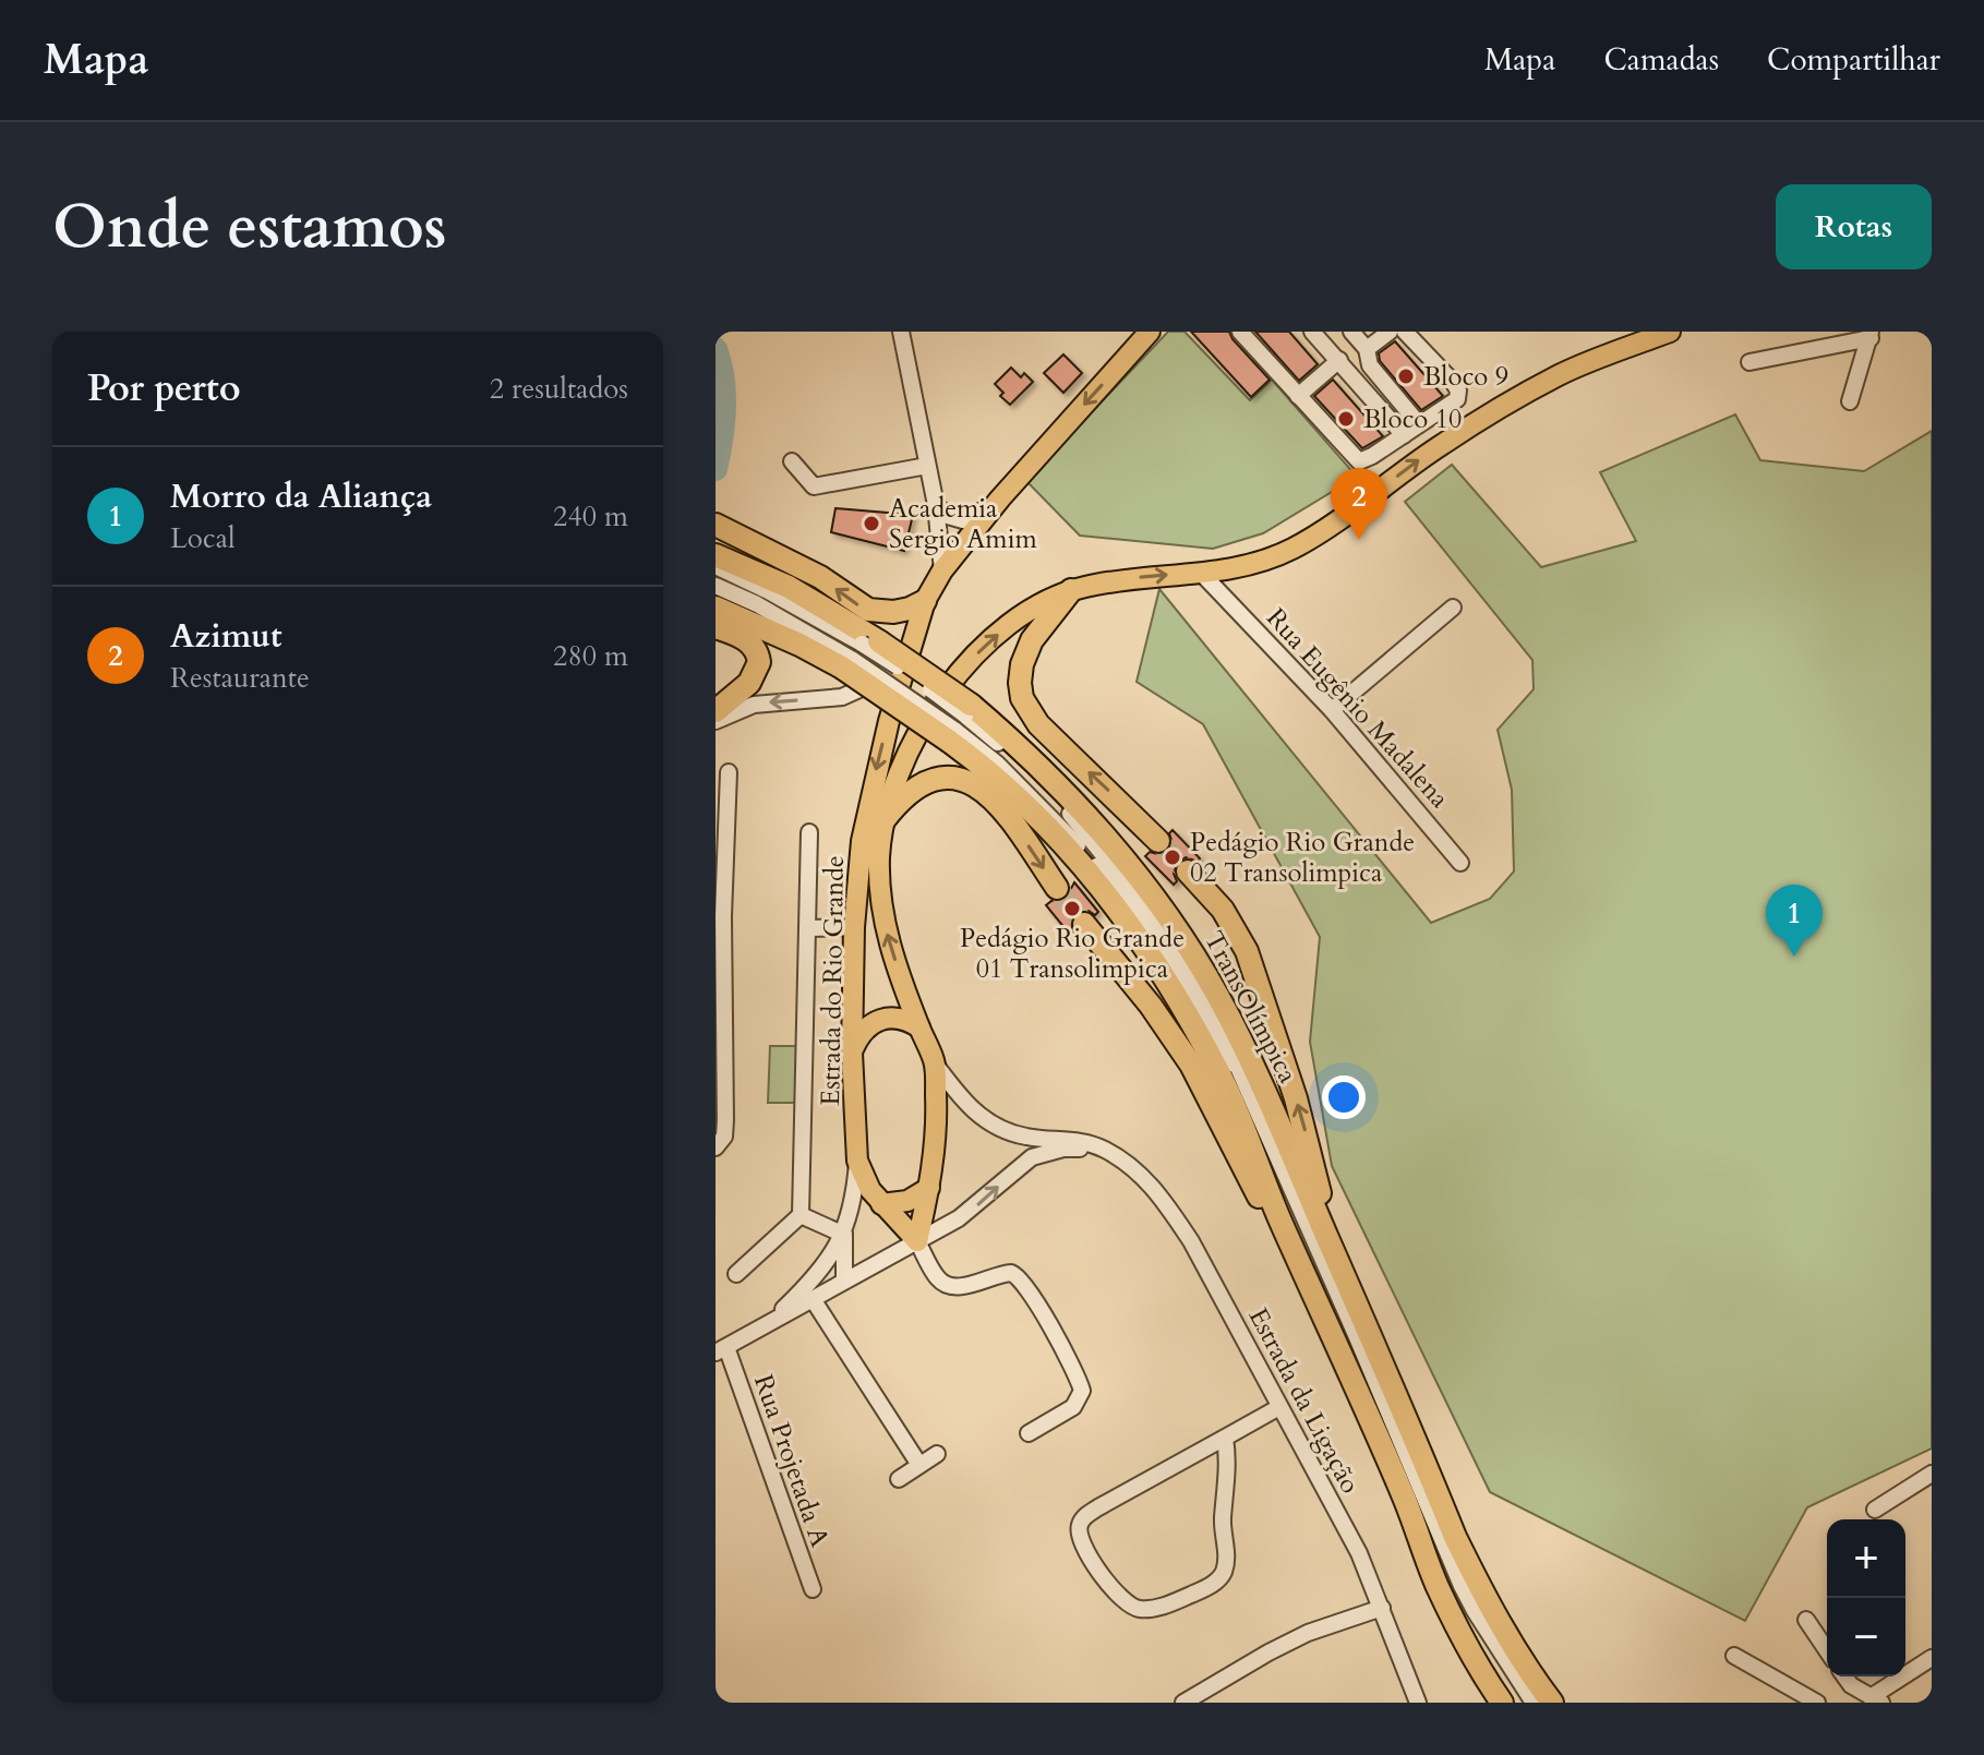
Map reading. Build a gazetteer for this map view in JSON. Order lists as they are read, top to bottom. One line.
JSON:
{"streets":{"highway":["TransOlímpica"],"main road":["Estrada do Rio Grande"],"street":["Rua Eugênio Madalena","Estrada da Ligação","Rua Projetada A"]},"crossings":[["Rua Eugênio Madalena","Estrada do Rio Grande"],["Estrada do Rio Grande","Estrada da Ligação"],["Estrada do Rio Grande","Rua Projetada A"]],"places":["Bloco 9","Bloco 10","Academia Sergio Amim","Pedágio Rio Grande 02 Transolimpica","Pedágio Rio Grande 01 Transolimpica"],"page":{"header":"Mapa","nav":["Mapa","Camadas","Compartilhar"],"buttons":"Rotas","title":"Onde estamos","heading":["Por perto","2 resultados"],"list":[{"mark":"1","name":"Morro da Aliança","note":"Local","value":"240 m"},{"mark":"2","name":"Azimut","note":"Restaurante","value":"280 m"}],"pins":["2","1"],"map_buttons":["+","−"]}}
